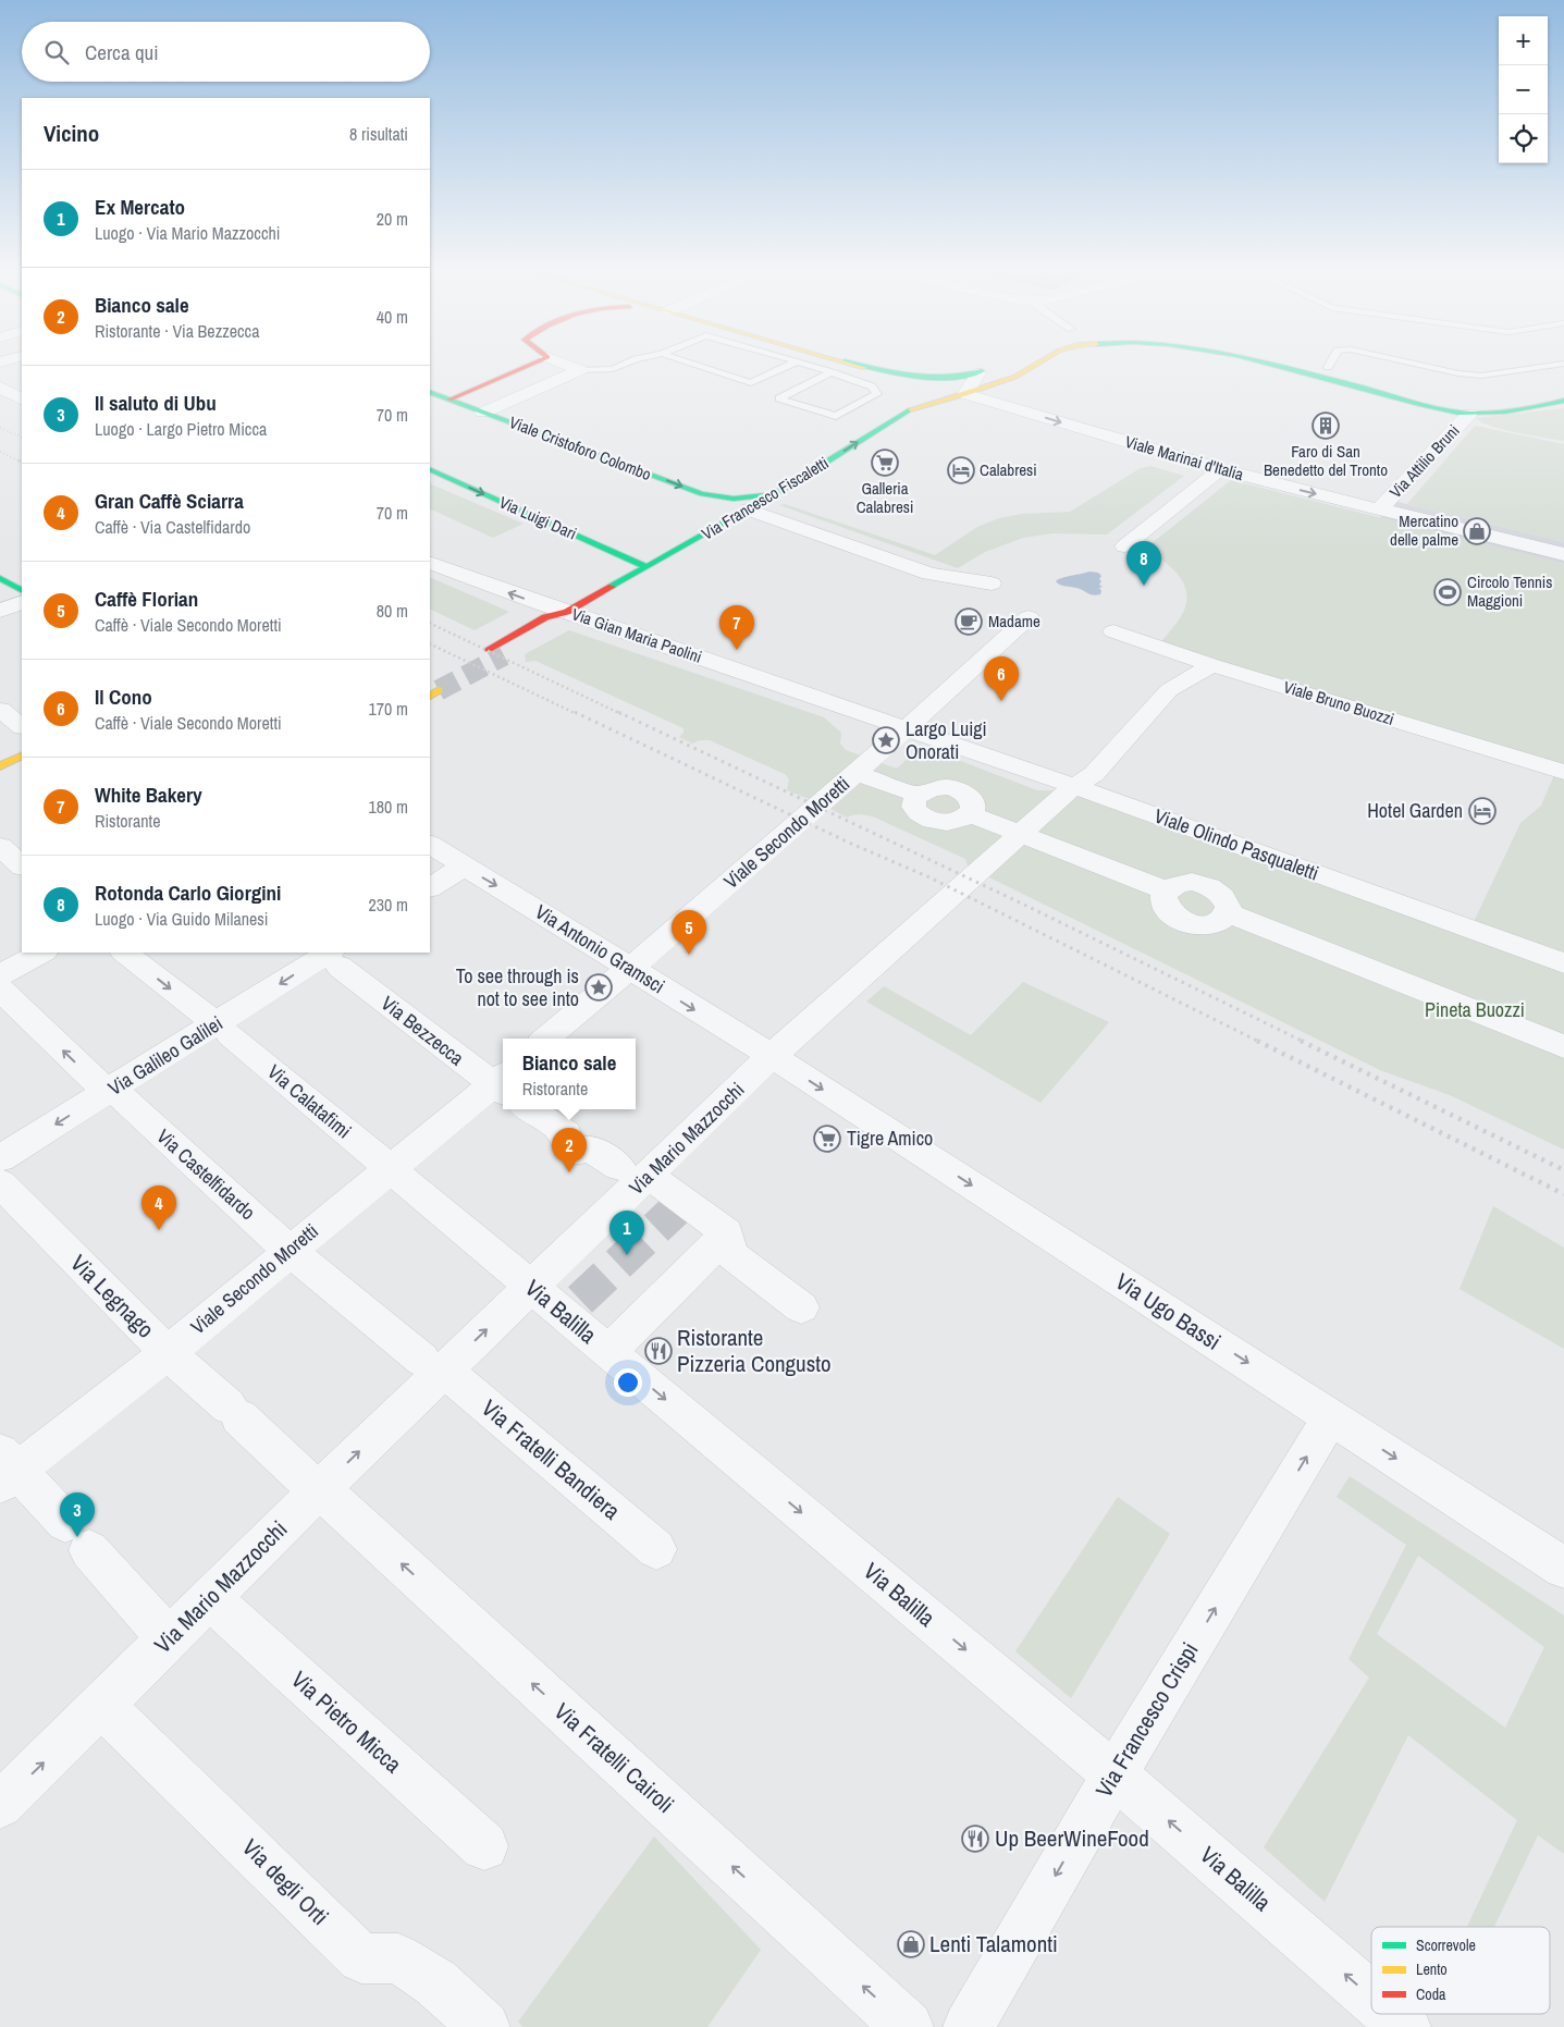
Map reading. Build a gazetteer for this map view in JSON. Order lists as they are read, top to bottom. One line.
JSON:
{"streets":{"street":["Viale Cristoforo Colombo","Viale Marinai d'Italia","Via Attilio Bruni","Via Francesco Fiscaletti","Via Luigi Dari","Via Gian Maria Paolini","Viale Bruno Buozzi","Viale Secondo Moretti","Viale Olindo Pasqualetti","Via Antonio Gramsci","Via Bezzecca","Via Galileo Galilei","Via Calatafimi","Via Mario Mazzocchi","Via Castelfidardo","Via Legnago","Via Balilla","Via Ugo Bassi","Via Fratelli Bandiera","Via Francesco Crispi","Via Pietro Micca","Via Fratelli Cairoli","Via degli Orti"]},"crossings":[["Viale Cristoforo Colombo","Via Francesco Fiscaletti"],["Viale Marinai d'Italia","Via Attilio Bruni"],["Viale Marinai d'Italia","Via Francesco Fiscaletti"],["Via Attilio Bruni","Via Francesco Fiscaletti"],["Via Francesco Fiscaletti","Via Luigi Dari"],["Via Francesco Fiscaletti","Via Gian Maria Paolini"],["Via Gian Maria Paolini","Viale Secondo Moretti"],["Via Gian Maria Paolini","Viale Olindo Pasqualetti"],["Viale Bruno Buozzi","Via Mario Mazzocchi"],["Viale Secondo Moretti","Viale Olindo Pasqualetti"],["Viale Secondo Moretti","Via Antonio Gramsci"],["Viale Secondo Moretti","Via Bezzecca"],["Viale Secondo Moretti","Via Calatafimi"],["Viale Secondo Moretti","Via Castelfidardo"],["Viale Secondo Moretti","Via Legnago"],["Viale Secondo Moretti","Via Balilla"],["Viale Secondo Moretti","Via Fratelli Bandiera"],["Viale Olindo Pasqualetti","Via Mario Mazzocchi"],["Via Antonio Gramsci","Via Mario Mazzocchi"],["Via Antonio Gramsci","Via Ugo Bassi"],["Via Bezzecca","Via Galileo Galilei"],["Via Galileo Galilei","Via Calatafimi"],["Via Galileo Galilei","Via Castelfidardo"],["Via Calatafimi","Via Balilla"],["Via Mario Mazzocchi","Via Legnago"],["Via Mario Mazzocchi","Via Balilla"],["Via Mario Mazzocchi","Via Ugo Bassi"],["Via Mario Mazzocchi","Via Fratelli Bandiera"],["Via Mario Mazzocchi","Via Pietro Micca"],["Via Mario Mazzocchi","Via Fratelli Cairoli"],["Via Mario Mazzocchi","Via degli Orti"],["Via Castelfidardo","Via Fratelli Bandiera"],["Via Legnago","Via Fratelli Cairoli"],["Via Balilla","Via Francesco Crispi"],["Via Ugo Bassi","Via Francesco Crispi"]],"one_way":["Viale Cristoforo Colombo","Via Luigi Dari","Via Galileo Galilei","Via Calatafimi","Via Castelfidardo","Via Ugo Bassi","Via Fratelli Cairoli"],"parks":["Pineta Buozzi"],"places":{"building":["Faro di San Benedetto del Tronto"],"supermarket":["Galleria Calabresi","Tigre Amico"],"hotel":["Calabresi","Hotel Garden"],"shop":["Mercatino delle palme","Lenti Talamonti"],"sports":["Circolo Tennis Maggioni"],"cafe":["Madame"],"place":["Largo Luigi Onorati","To see through is not to see into"],"restaurant":["Ristorante Pizzeria Congusto","Up BeerWineFood"]},"legend":["Scorrevole","Lento","Coda"],"page":{"map_buttons":["+","−"],"search":"Cerca qui","heading":["Vicino","8 risultati"],"list":[{"mark":"1","name":"Ex Mercato","note":"Luogo · Via Mario Mazzocchi","value":"20 m"},{"mark":"2","name":"Bianco sale","note":"Ristorante · Via Bezzecca","value":"40 m"},{"mark":"3","name":"Il saluto di Ubu","note":"Luogo · Largo Pietro Micca","value":"70 m"},{"mark":"4","name":"Gran Caffè Sciarra","note":"Caffè · Via Castelfidardo","value":"70 m"},{"mark":"5","name":"Caffè Florian","note":"Caffè · Viale Secondo Moretti","value":"80 m"},{"mark":"6","name":"Il Cono","note":"Caffè · Viale Secondo Moretti","value":"170 m"},{"mark":"7","name":"White Bakery","note":"Ristorante","value":"180 m"},{"mark":"8","name":"Rotonda Carlo Giorgini","note":"Luogo · Via Guido Milanesi","value":"230 m"}],"pins":["8","7","6","5","2","4","1","3"],"popup":["Bianco sale","Ristorante"]}}
